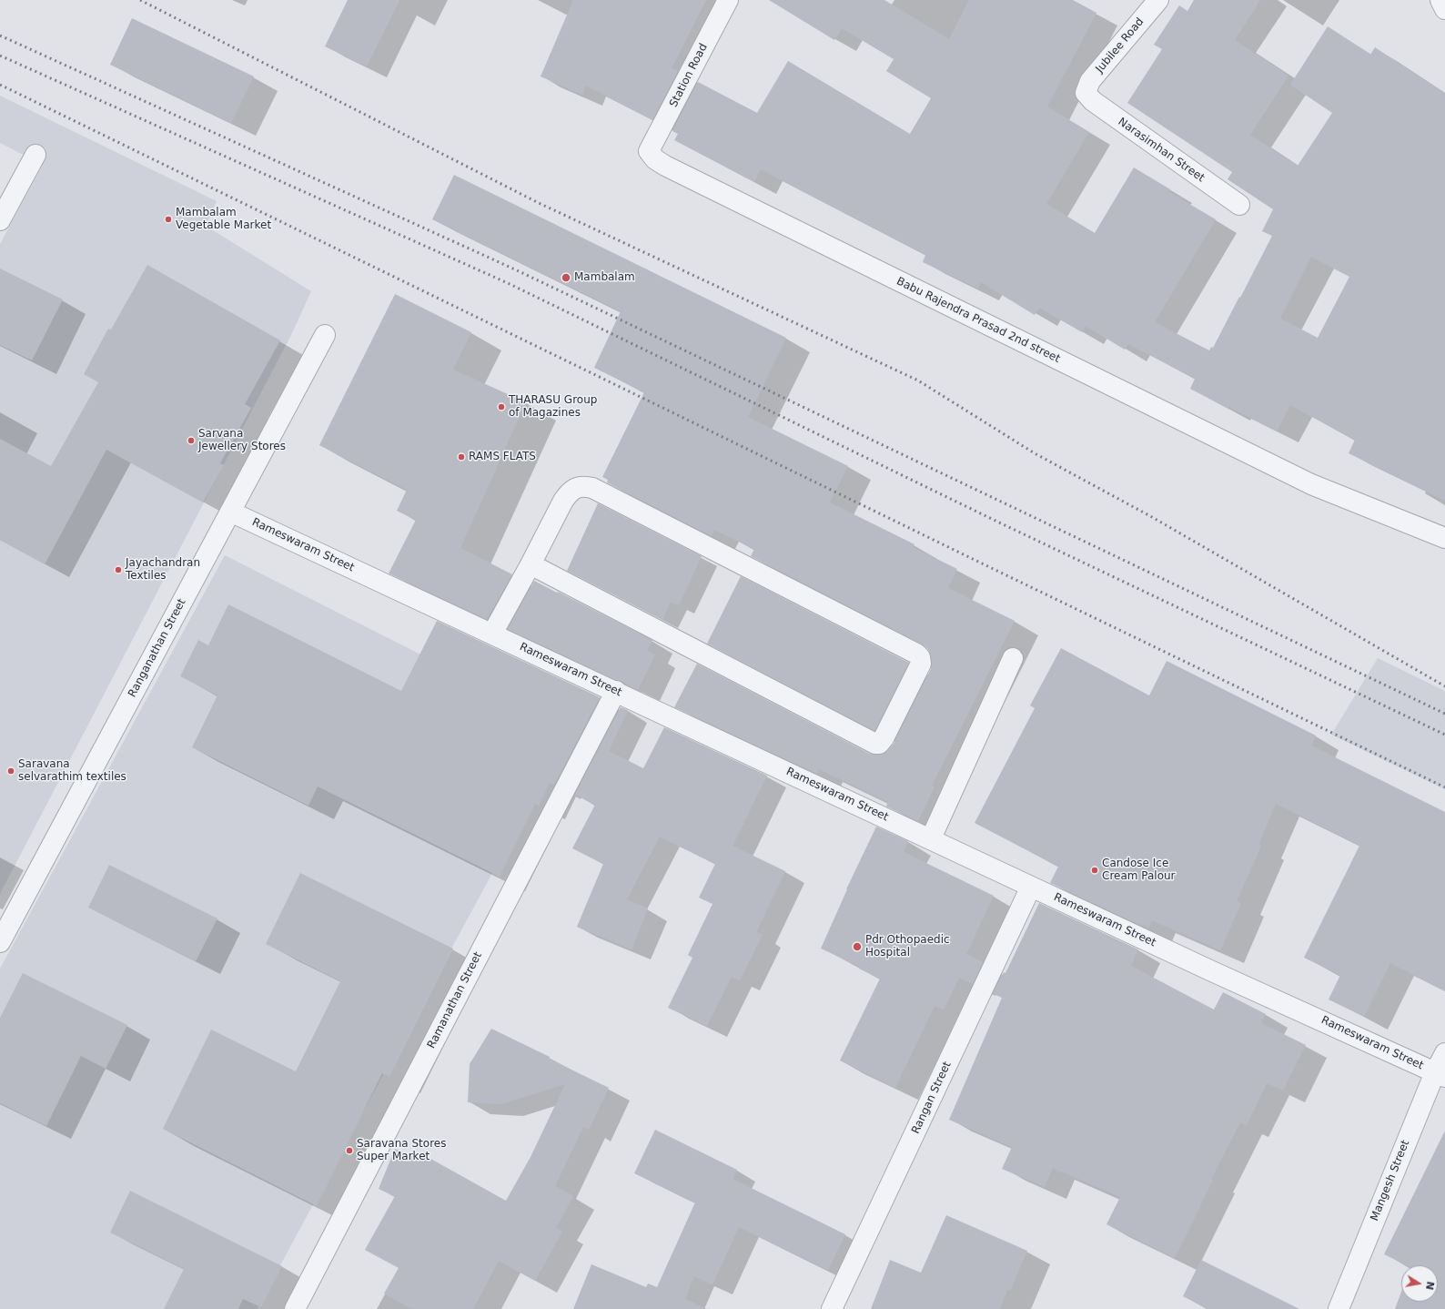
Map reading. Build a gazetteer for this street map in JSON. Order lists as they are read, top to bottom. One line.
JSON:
{"streets":{"street":["Jubilee Road","Station Road","Narasimhan Street","Babu Rajendra Prasad 2nd street","Rameswaram Street","Ranganathan Street","Ramanathan Street","Rangan Street","Mangesh Street"]},"crossings":[["Jubilee Road","Narasimhan Street"],["Station Road","Babu Rajendra Prasad 2nd street"],["Rameswaram Street","Ranganathan Street"],["Rameswaram Street","Ramanathan Street"],["Rameswaram Street","Rangan Street"],["Rameswaram Street","Mangesh Street"]],"places":["Mambalam Vegetable Market","Mambalam","THARASU Group of Magazines","Sarvana Jewellery Stores","RAMS FLATS","Jayachandran Textiles","Saravana selvarathim textiles","Candose Ice Cream Palour","Pdr Othopaedic Hospital","Saravana Stores Super Market"],"north":"right"}
